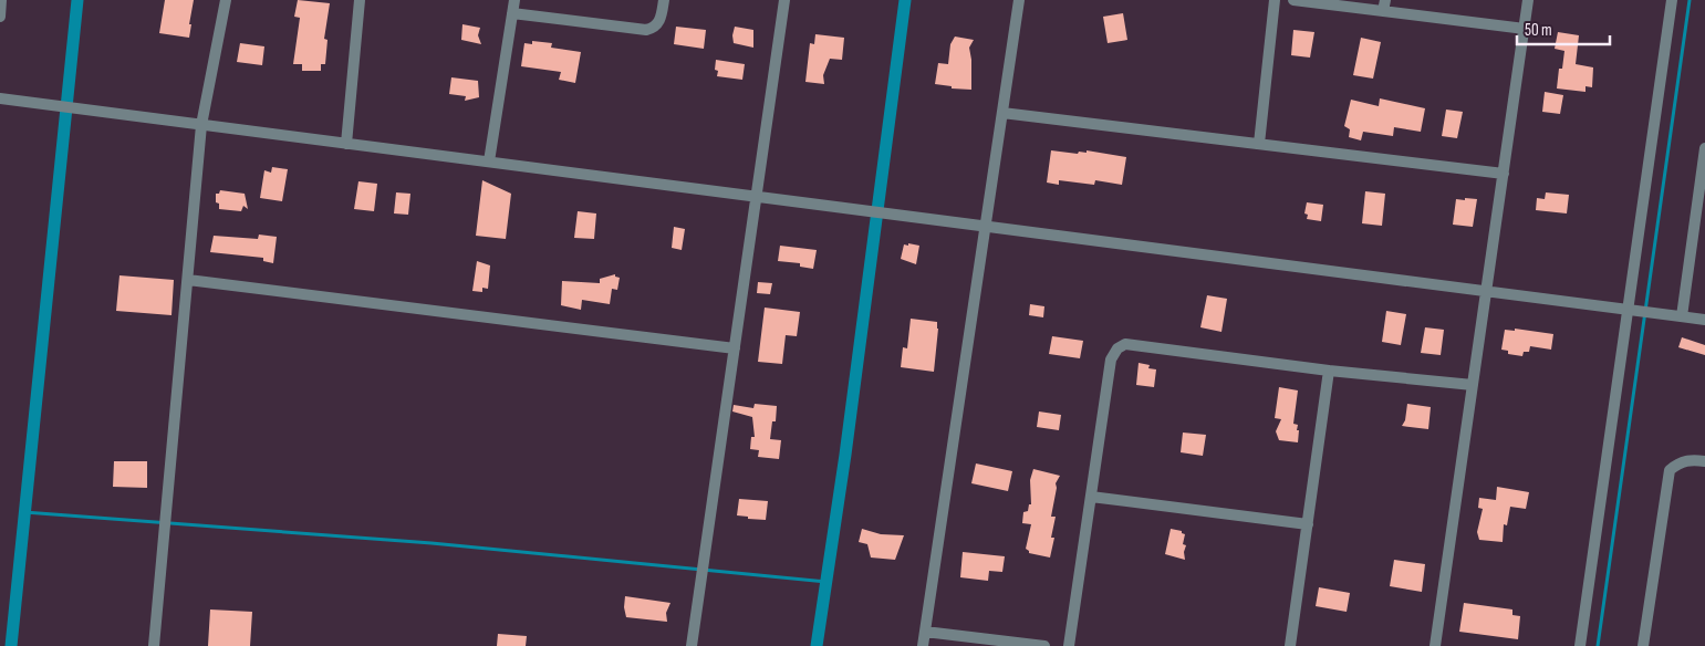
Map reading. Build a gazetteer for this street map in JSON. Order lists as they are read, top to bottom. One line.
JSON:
{"scale_bar":"50 m"}
